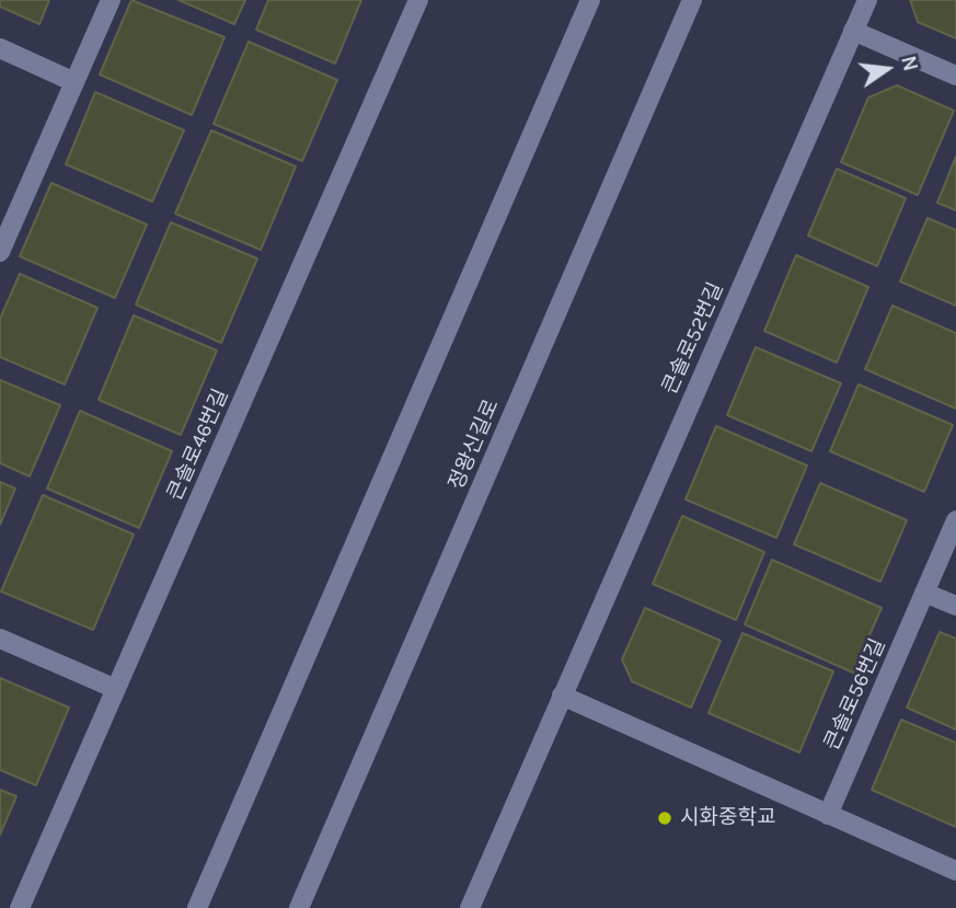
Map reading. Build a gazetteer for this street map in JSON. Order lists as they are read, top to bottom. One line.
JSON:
{"streets":{"street":["큰솔로52번길","큰솔로46번길","정왕신길로","큰솔로56번길"]},"places":["시화중학교"],"north":"right"}
